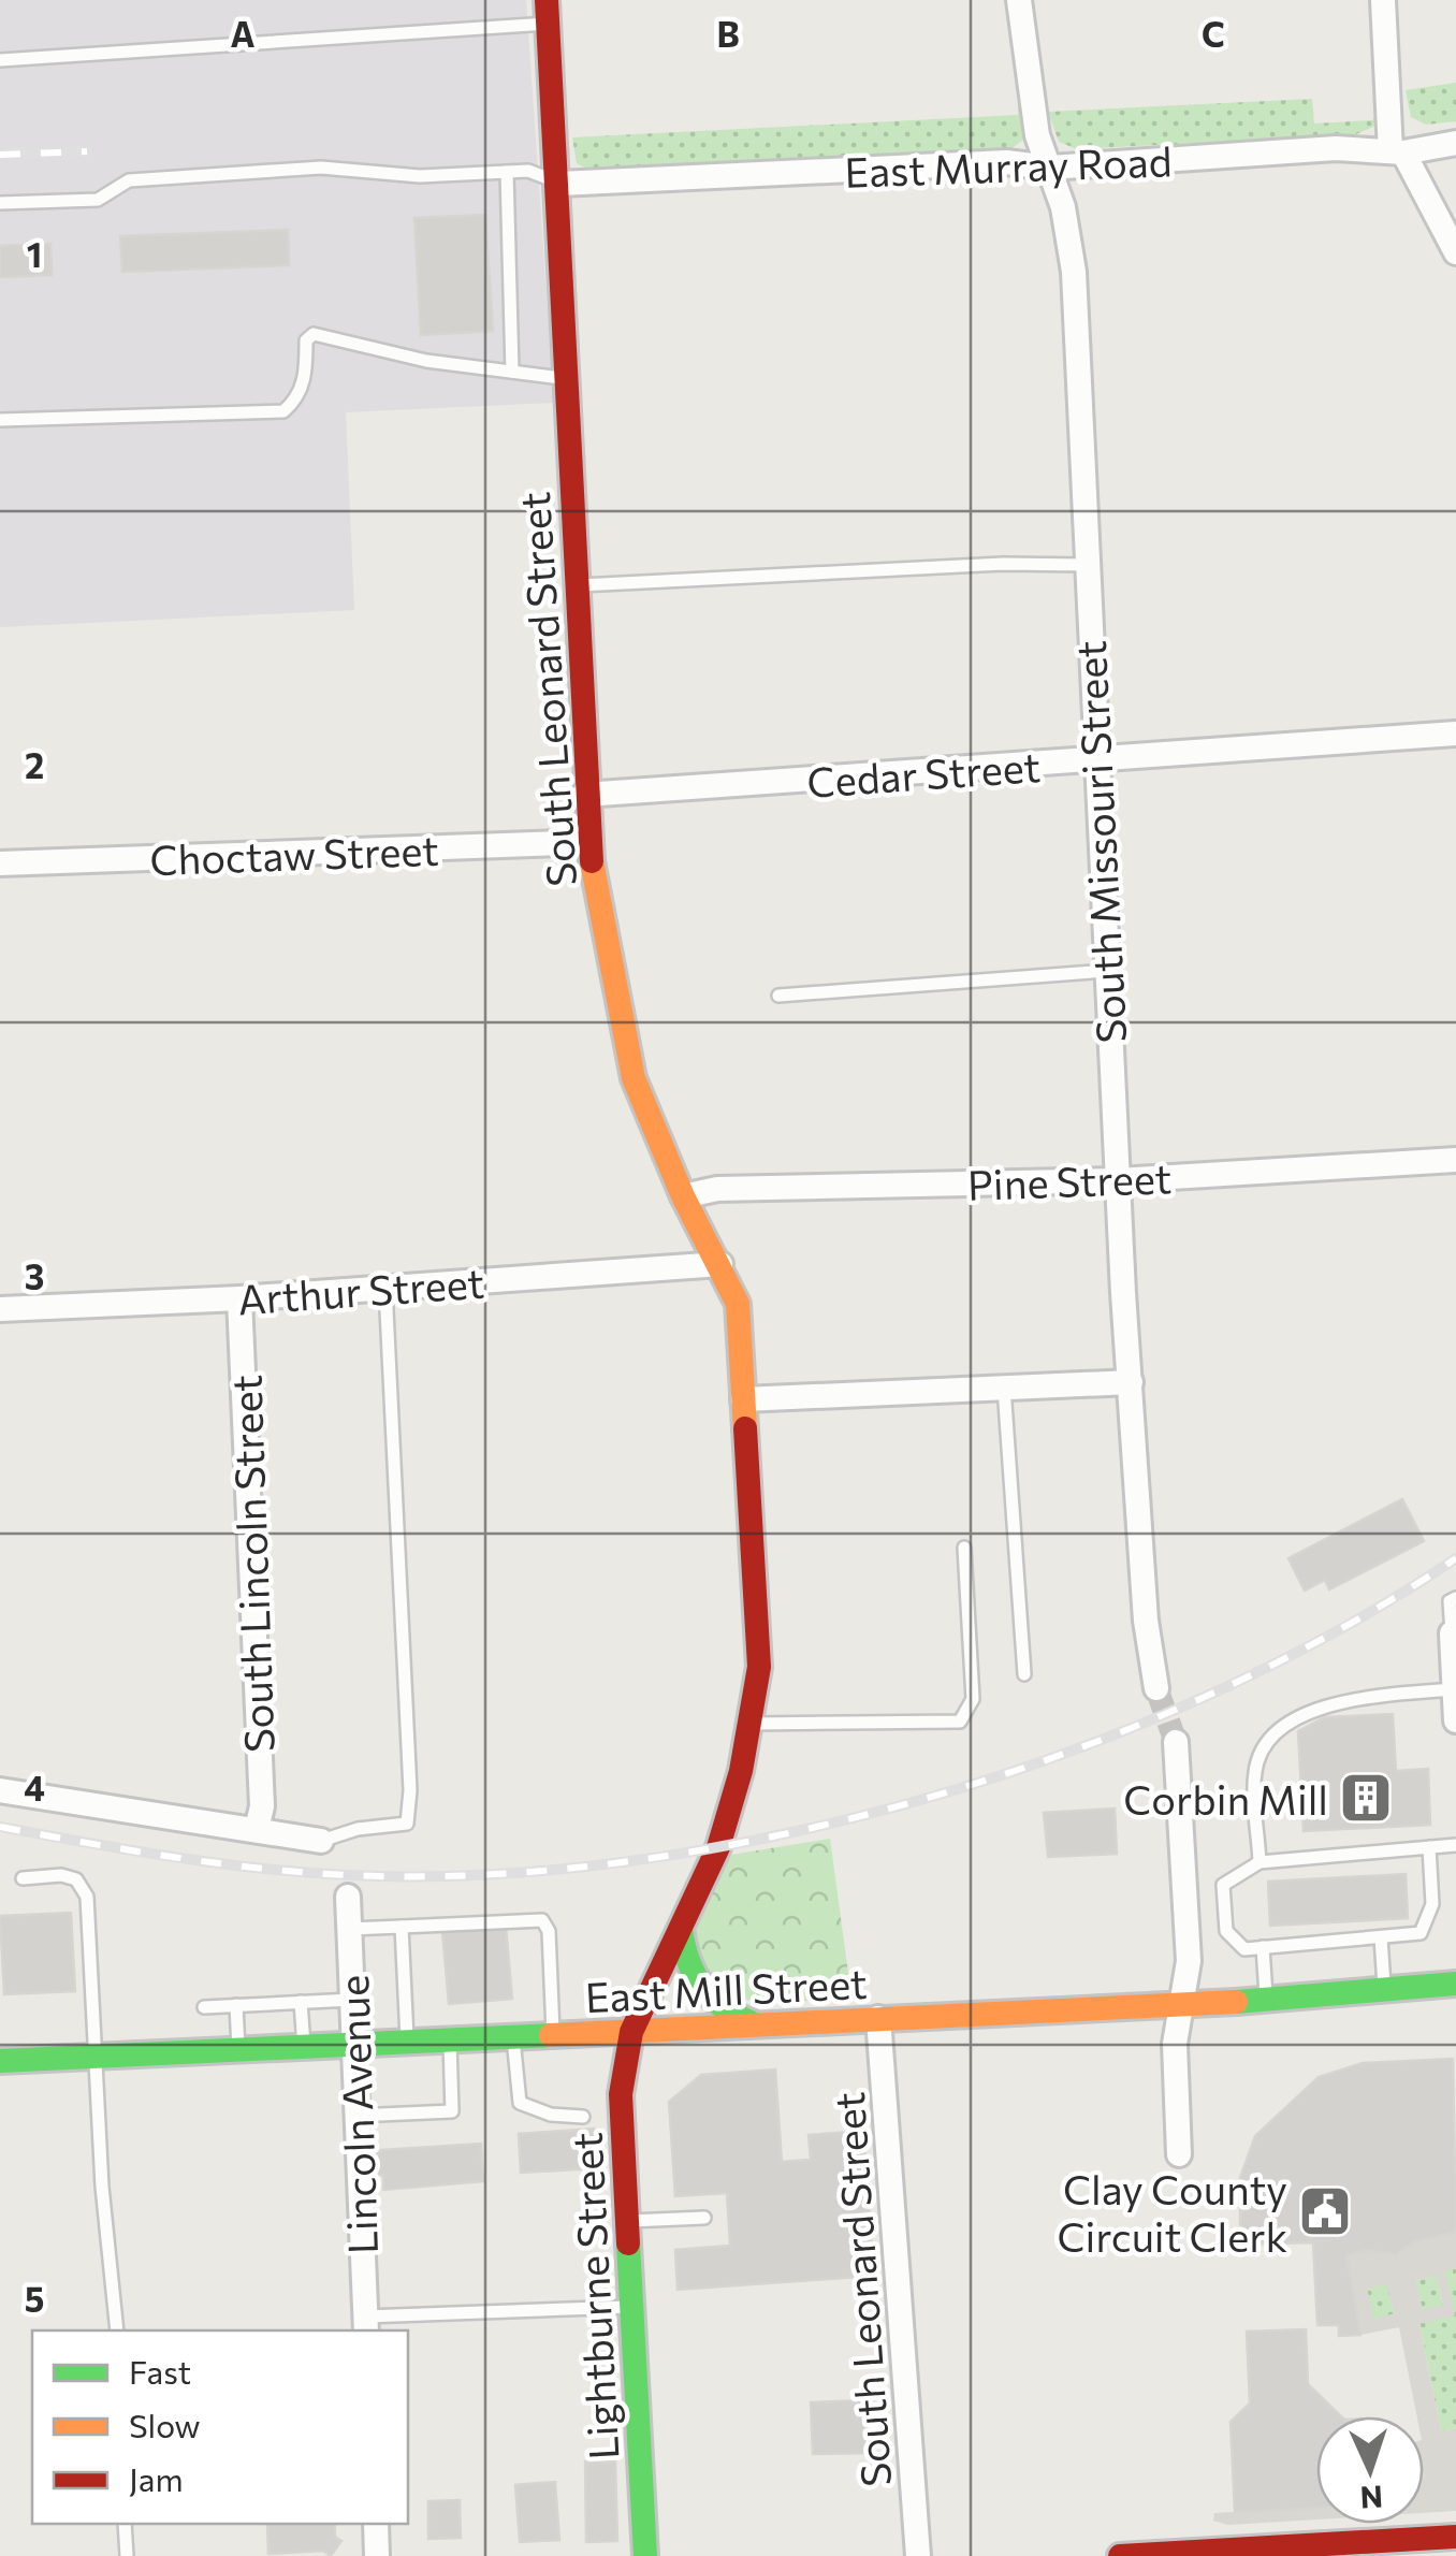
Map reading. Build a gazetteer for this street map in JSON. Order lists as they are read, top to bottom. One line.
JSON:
{"streets":{"main road":["South Leonard Street","East Mill Street","Lightburne Street"],"street":["East Murray Road","Cedar Street","South Missouri Street","Choctaw Street","Pine Street","Arthur Street","South Lincoln Street","Lincoln Avenue"]},"crossings":[["East Murray Road","South Leonard Street"],["East Murray Road","South Missouri Street"],["South Leonard Street","Cedar Street"],["South Leonard Street","Choctaw Street"],["South Leonard Street","Pine Street"],["South Leonard Street","Arthur Street"],["South Leonard Street","East Mill Street"],["South Leonard Street","Lightburne Street"],["Cedar Street","South Missouri Street"],["South Missouri Street","Pine Street"],["Arthur Street","South Lincoln Street"],["East Mill Street","Lincoln Avenue"],["East Mill Street","Lightburne Street"]],"places":{"building":["Corbin Mill"],"public building":["Clay County Circuit Clerk"]},"legend":["Fast","Slow","Jam"],"north":"bottom","grid":{"columns":["A","B","C"],"rows":["1","2","3","4","5"]}}
